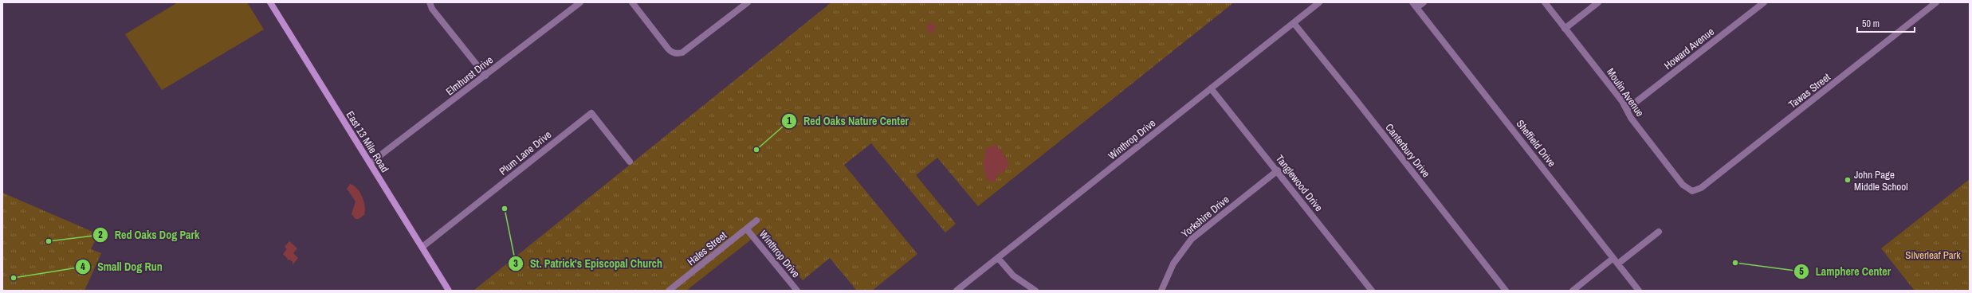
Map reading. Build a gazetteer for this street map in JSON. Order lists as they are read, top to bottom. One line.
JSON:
{"streets":{"main road":["East 13 Mile Road"],"street":["Howard Avenue","Elmhurst Drive","Tawas Street","Moulin Avenue","Winthrop Drive","Sheffield Drive","Canterbury Drive","Plum Lane Drive","Tanglewood Drive","Yorkshire Drive","Hales Street"]},"crossings":[["Howard Avenue","Moulin Avenue"],["Elmhurst Drive","East 13 Mile Road"],["Tawas Street","Moulin Avenue"],["Winthrop Drive","Canterbury Drive"],["Winthrop Drive","Tanglewood Drive"],["Winthrop Drive","Hales Street"],["East 13 Mile Road","Plum Lane Drive"],["Tanglewood Drive","Yorkshire Drive"]],"parks":["Silverleaf Park"],"places":["Red Oaks Nature Center","John Page Middle School","St. Patrick's Episcopal Church","Red Oaks Dog Park","Lamphere Center","Small Dog Run"],"scale_bar":"50 m"}
